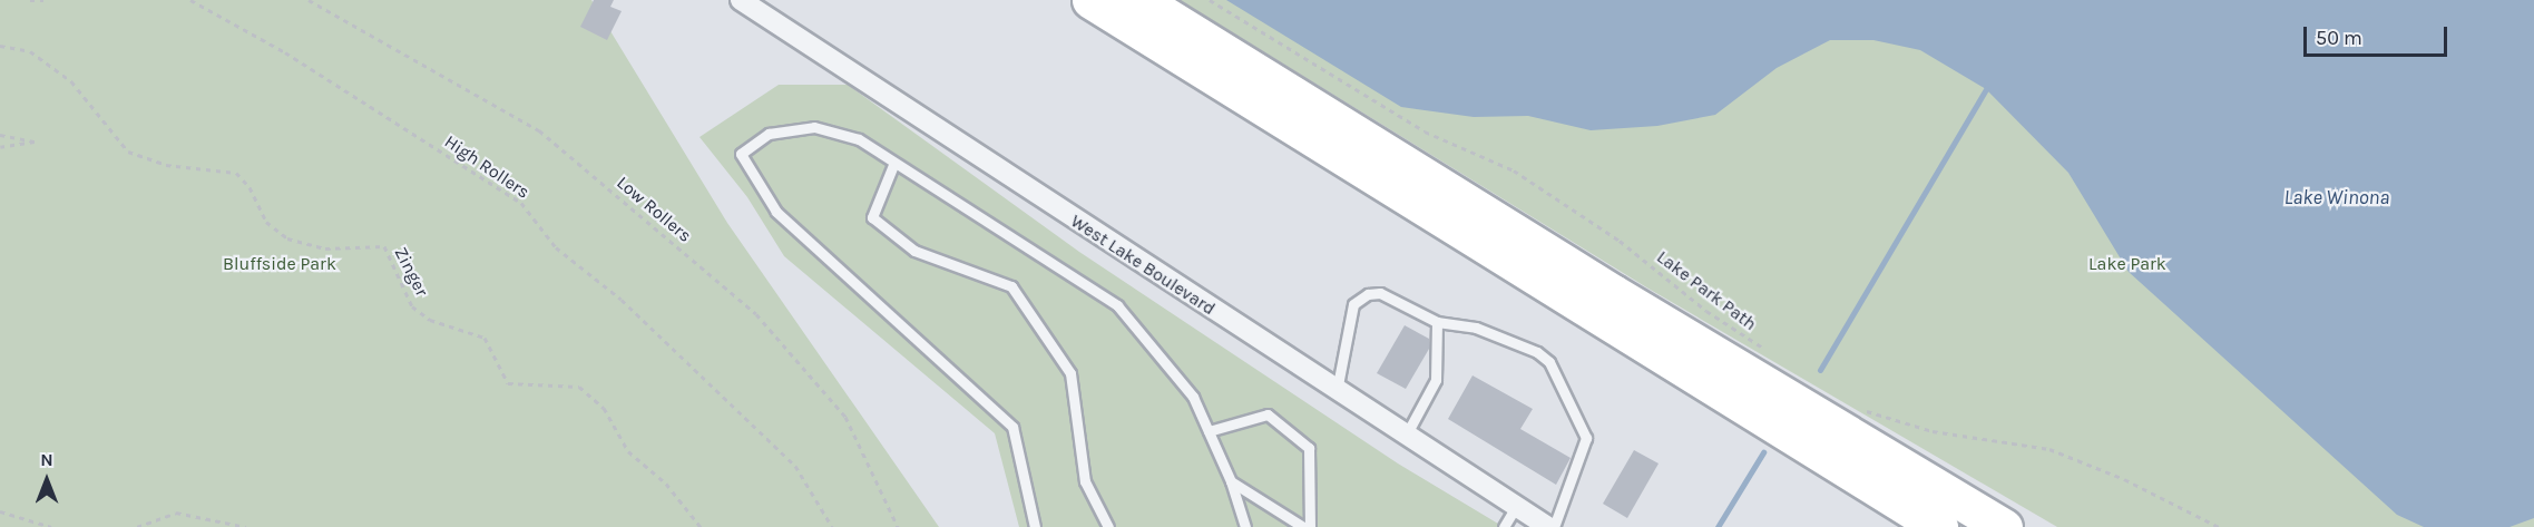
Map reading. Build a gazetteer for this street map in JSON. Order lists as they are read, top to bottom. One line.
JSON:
{"streets":{"street":["West Lake Boulevard"],"path":["High Rollers","Low Rollers","Zinger","Lake Park Path"]},"water":["Lake Winona"],"parks":["Bluffside Park","Lake Park"],"scale_bar":"50 m","north":"top"}
